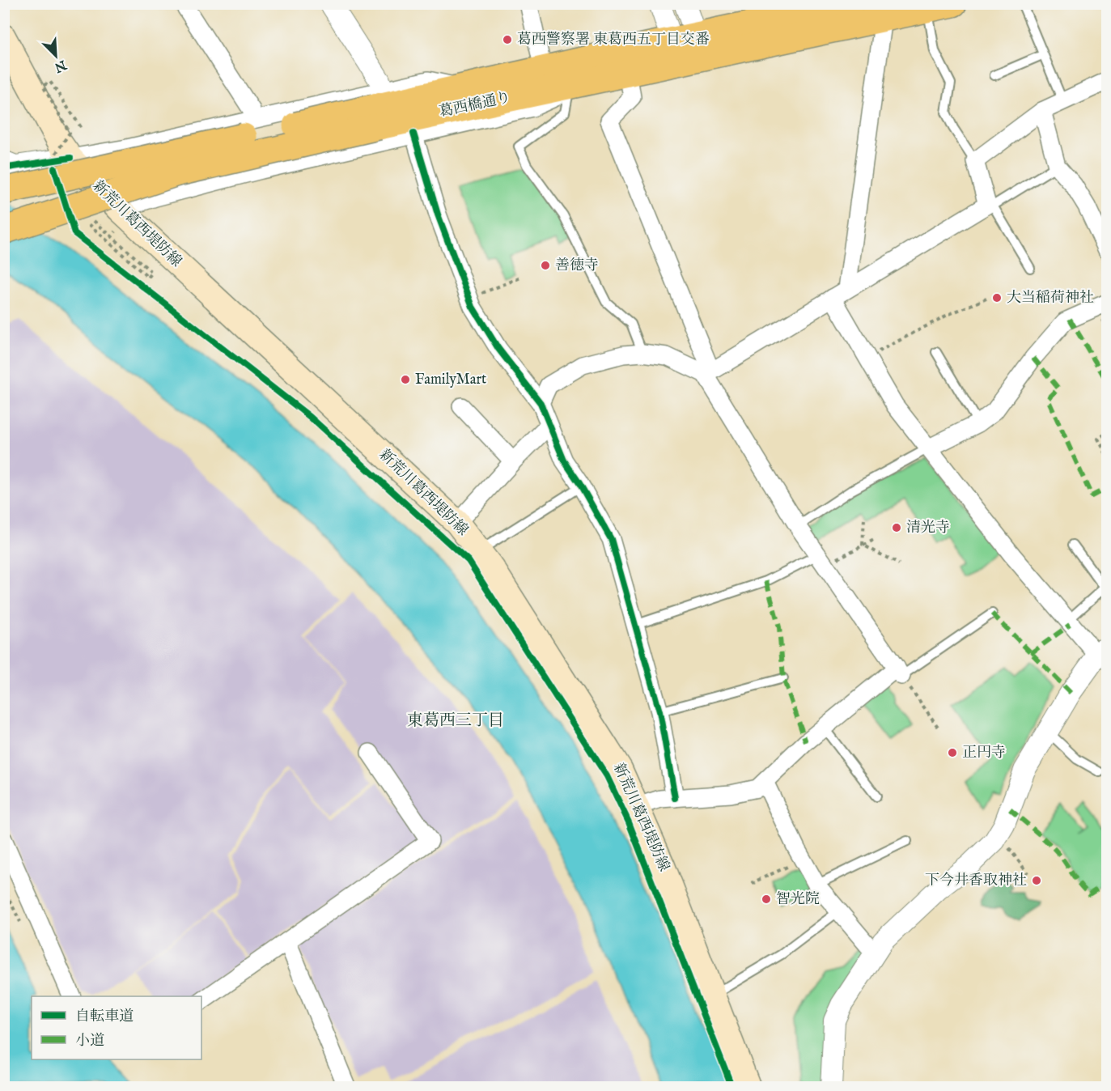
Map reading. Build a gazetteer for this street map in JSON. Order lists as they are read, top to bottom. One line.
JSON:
{"streets":{"main road":["葛西橋通り","新荒川葛西堤防線"]},"crossings":[["葛西橋通り","新荒川葛西堤防線"]],"districts":["東葛西三丁目"],"places":["葛西警察署 東葛西五丁目交番","善徳寺","大当稲荷神社","FamilyMart","清光寺","正円寺","下今井香取神社","智光院"],"legend":["自転車道","小道"],"north":"bottom right"}
